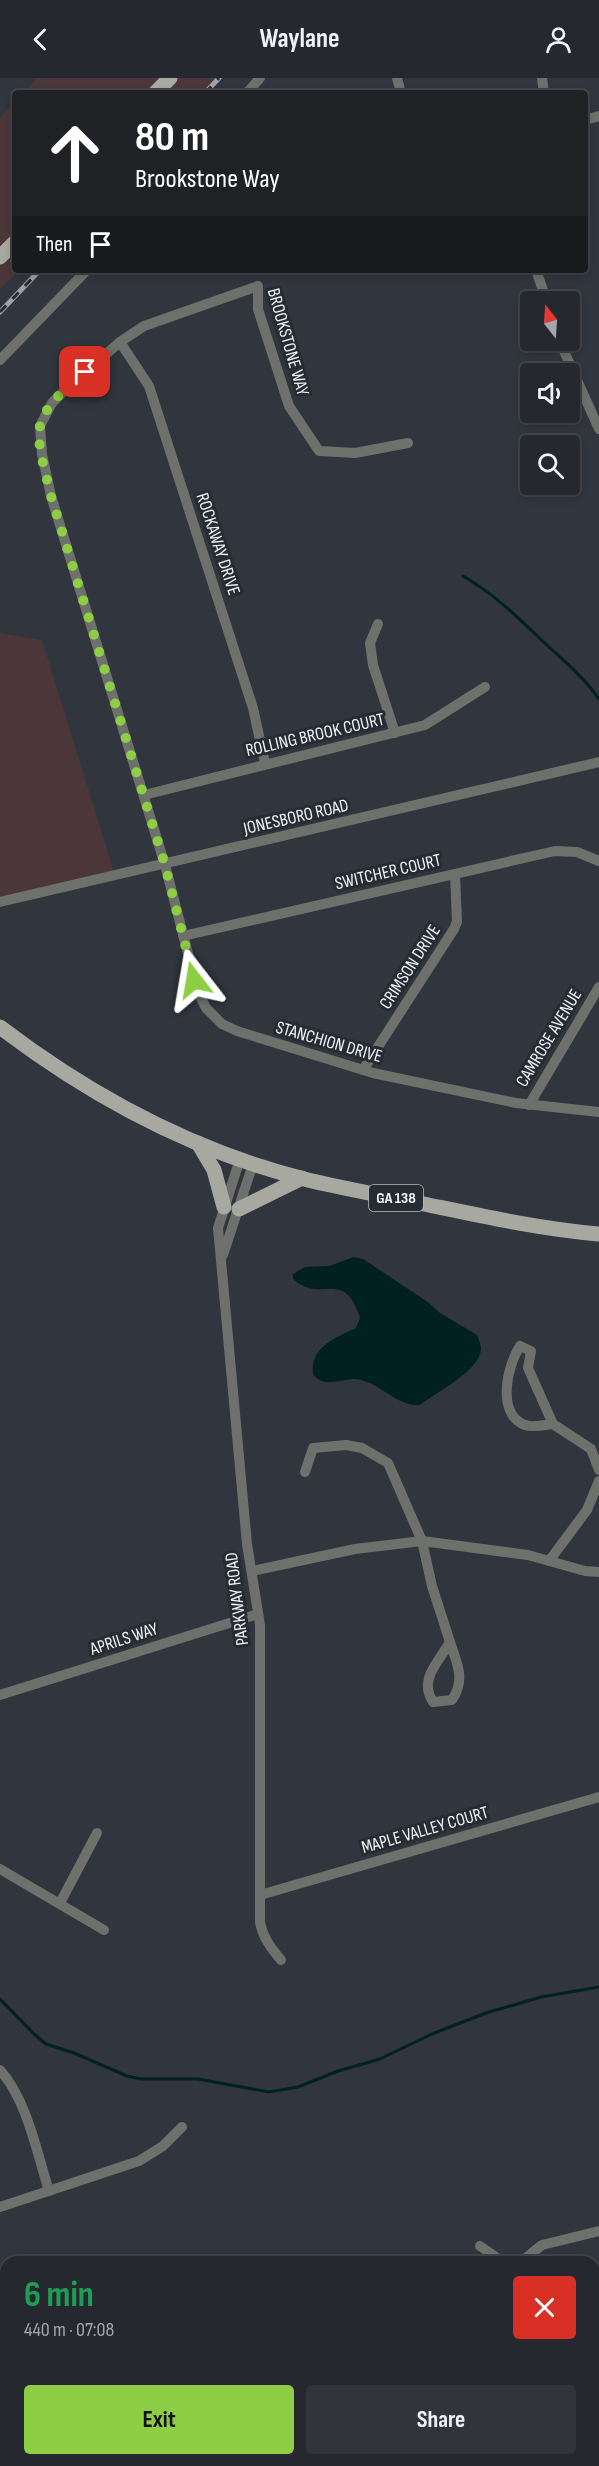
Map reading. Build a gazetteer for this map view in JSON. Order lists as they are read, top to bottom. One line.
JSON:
{"streets":{"main road":["GA 138"],"street":["BROOKSTONE WAY","ROCKAWAY DRIVE","ROLLING BROOK COURT","JONESBORO ROAD","SWITCHER COURT","CRIMSON DRIVE","CAMROSE AVENUE","STANCHION DRIVE","PARKWAY ROAD","APRILS WAY","MAPLE VALLEY COURT"]},"crossings":[["BROOKSTONE WAY","ROCKAWAY DRIVE"],["BROOKSTONE WAY","ROLLING BROOK COURT"],["BROOKSTONE WAY","JONESBORO ROAD"],["BROOKSTONE WAY","STANCHION DRIVE"],["ROCKAWAY DRIVE","ROLLING BROOK COURT"],["JONESBORO ROAD","STANCHION DRIVE"],["SWITCHER COURT","CRIMSON DRIVE"],["SWITCHER COURT","STANCHION DRIVE"],["CRIMSON DRIVE","STANCHION DRIVE"],["CAMROSE AVENUE","STANCHION DRIVE"],["GA 138","PARKWAY ROAD"],["PARKWAY ROAD","APRILS WAY"],["PARKWAY ROAD","MAPLE VALLEY COURT"]],"north":"top","page":{"header":"Waylane","turn":["80 m","Brookstone Way"],"then":"Then","heading":["6 min","440 m · 07:08"],"buttons":["Exit","Share"]}}
